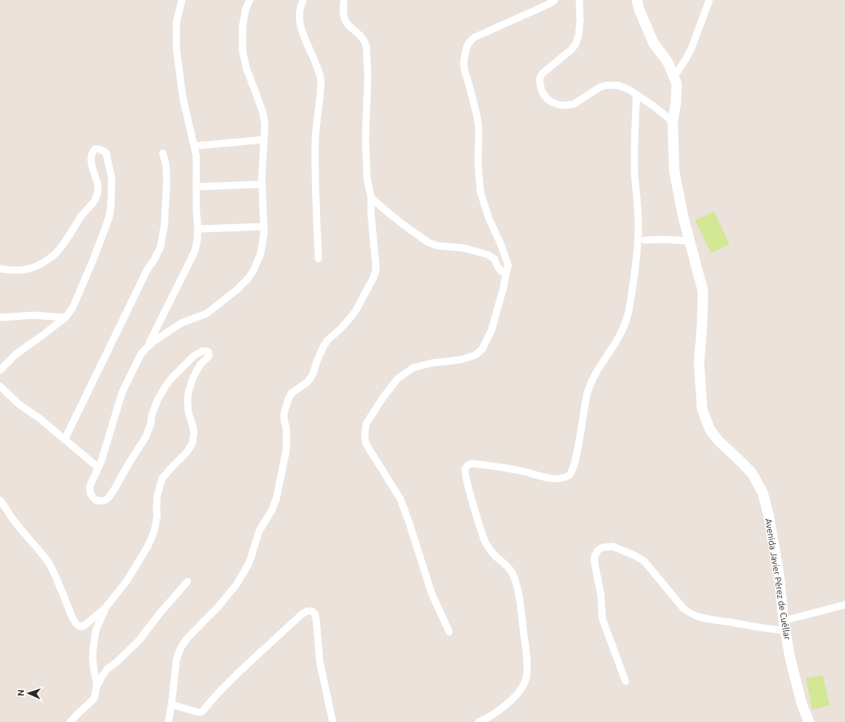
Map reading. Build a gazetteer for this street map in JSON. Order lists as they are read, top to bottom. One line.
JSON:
{"streets":{"street":["Avenida Javier Pérez de Cuéllar"]},"north":"left"}
